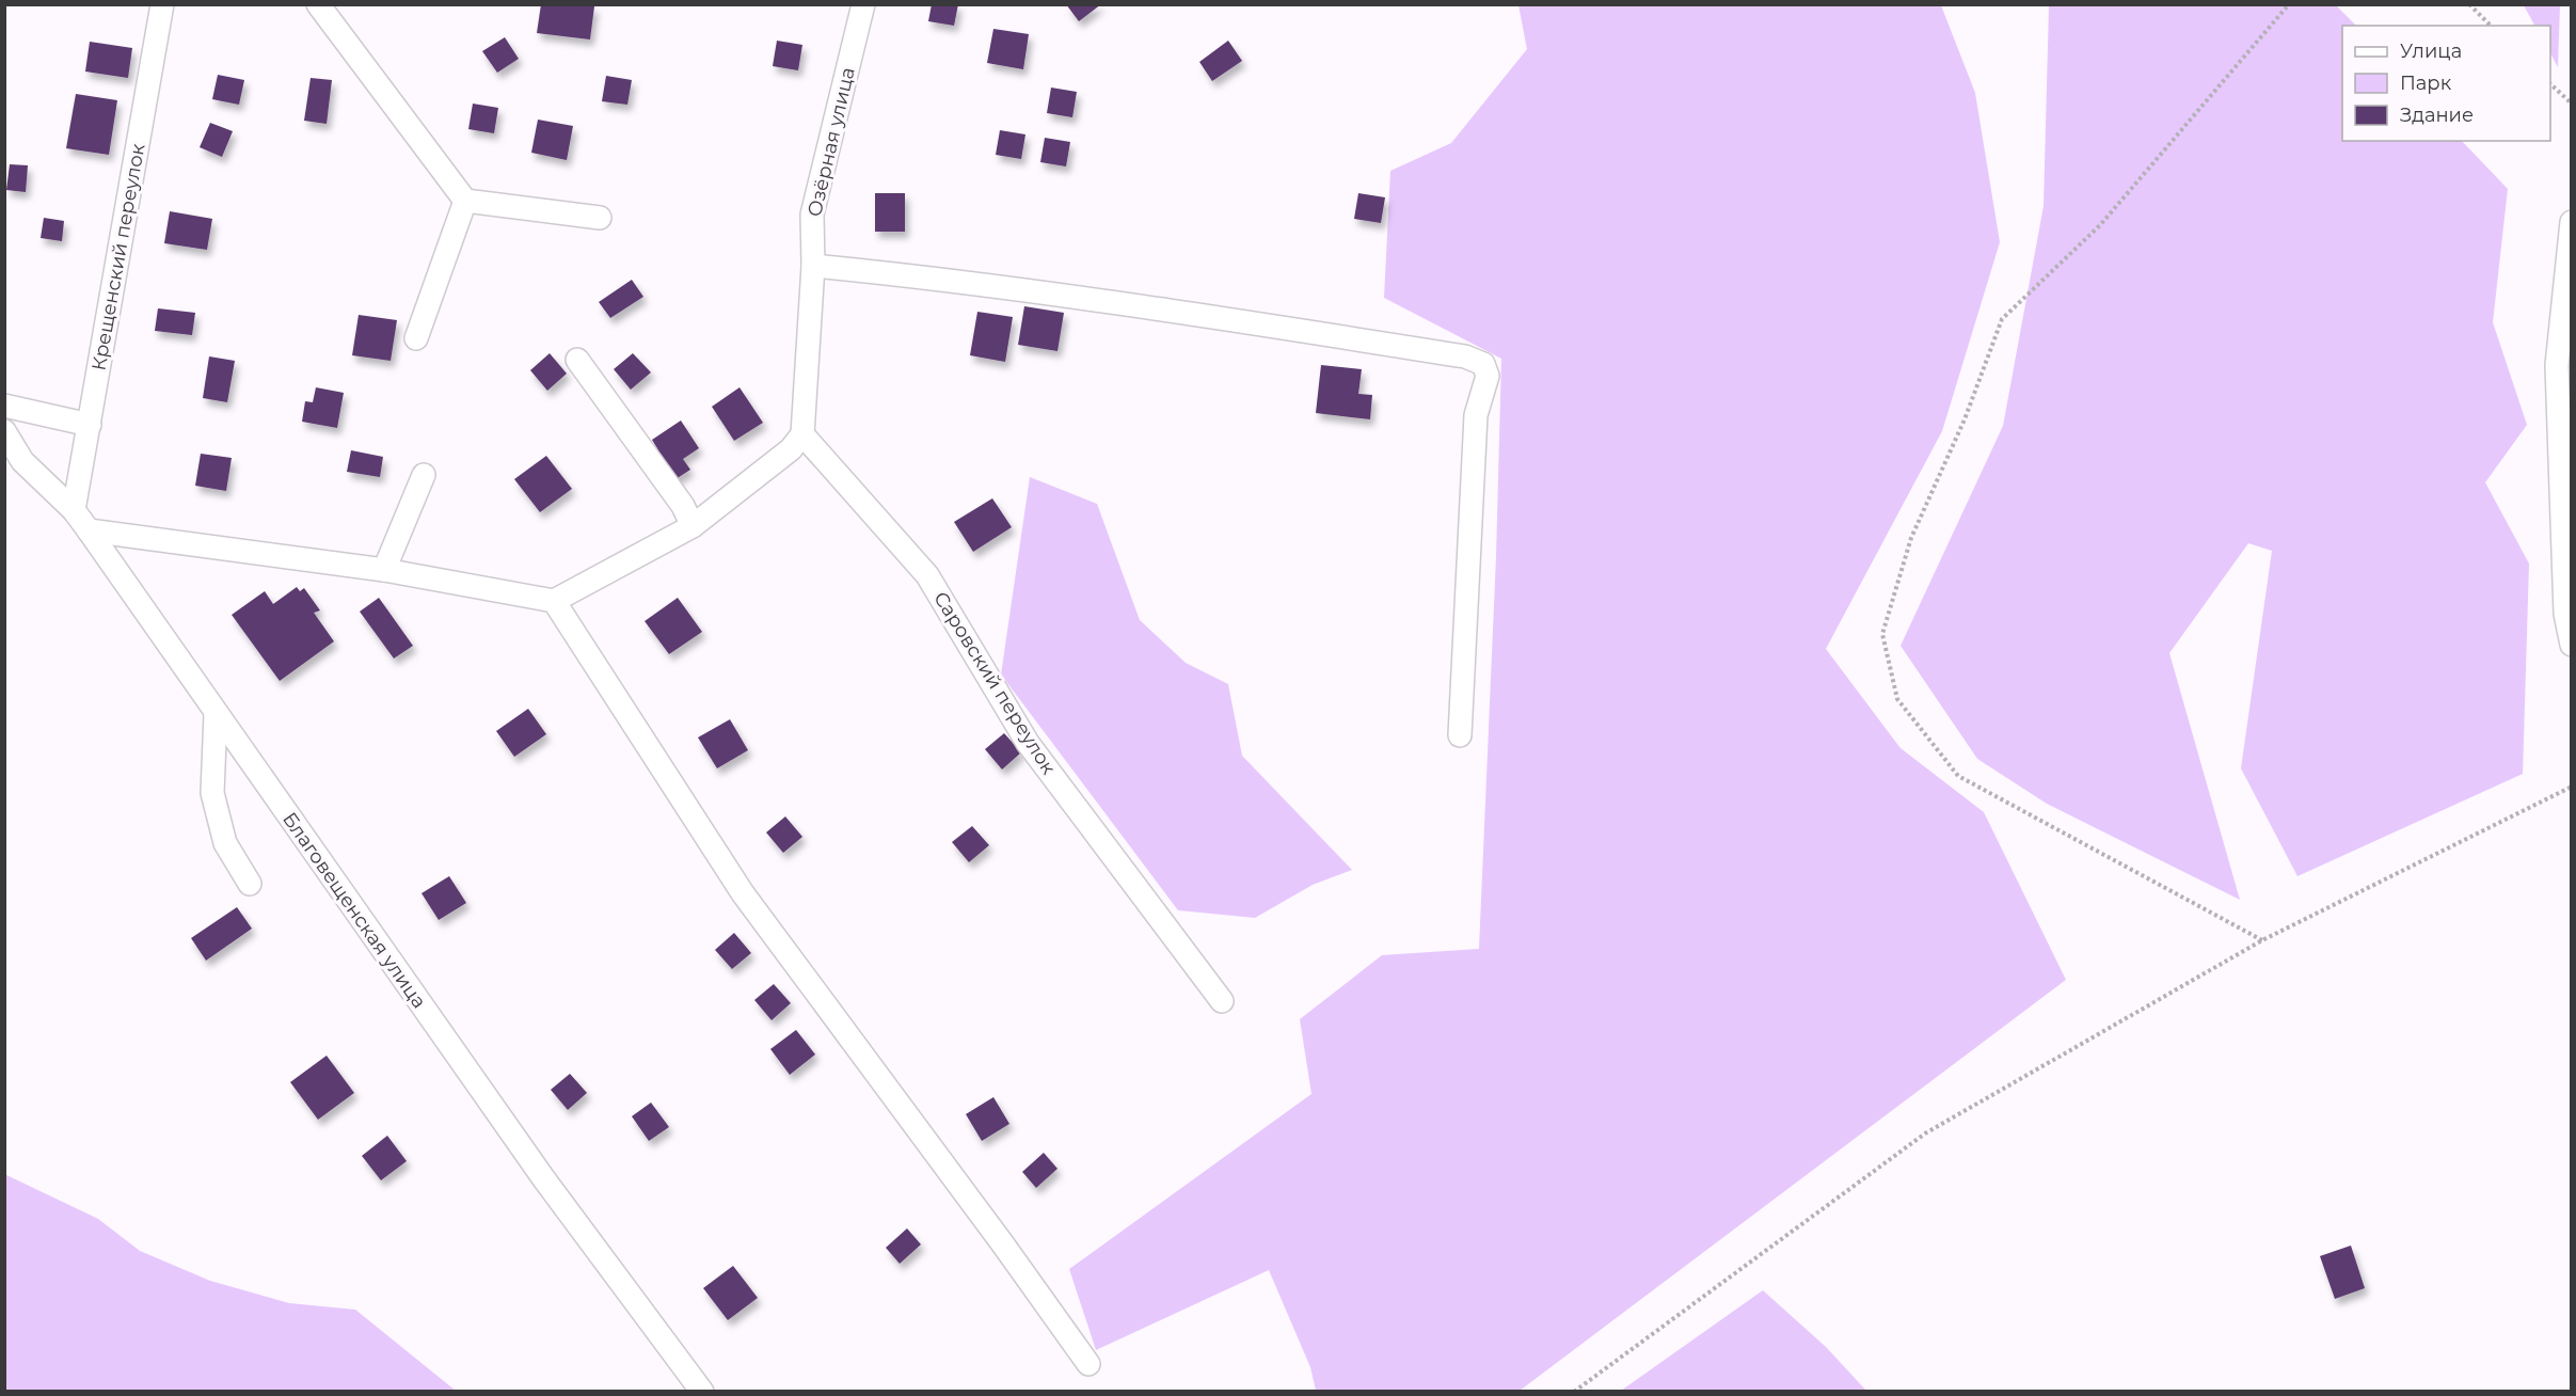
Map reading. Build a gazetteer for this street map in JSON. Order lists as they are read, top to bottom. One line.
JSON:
{"streets":{"street":["Озёрная улица","Крещенский переулок","Саровский переулок","Благовещенская улица"]},"crossings":[["Озёрная улица","Саровский переулок"],["Крещенский переулок","Благовещенская улица"]],"legend":["Улица","Парк","Здание"]}
